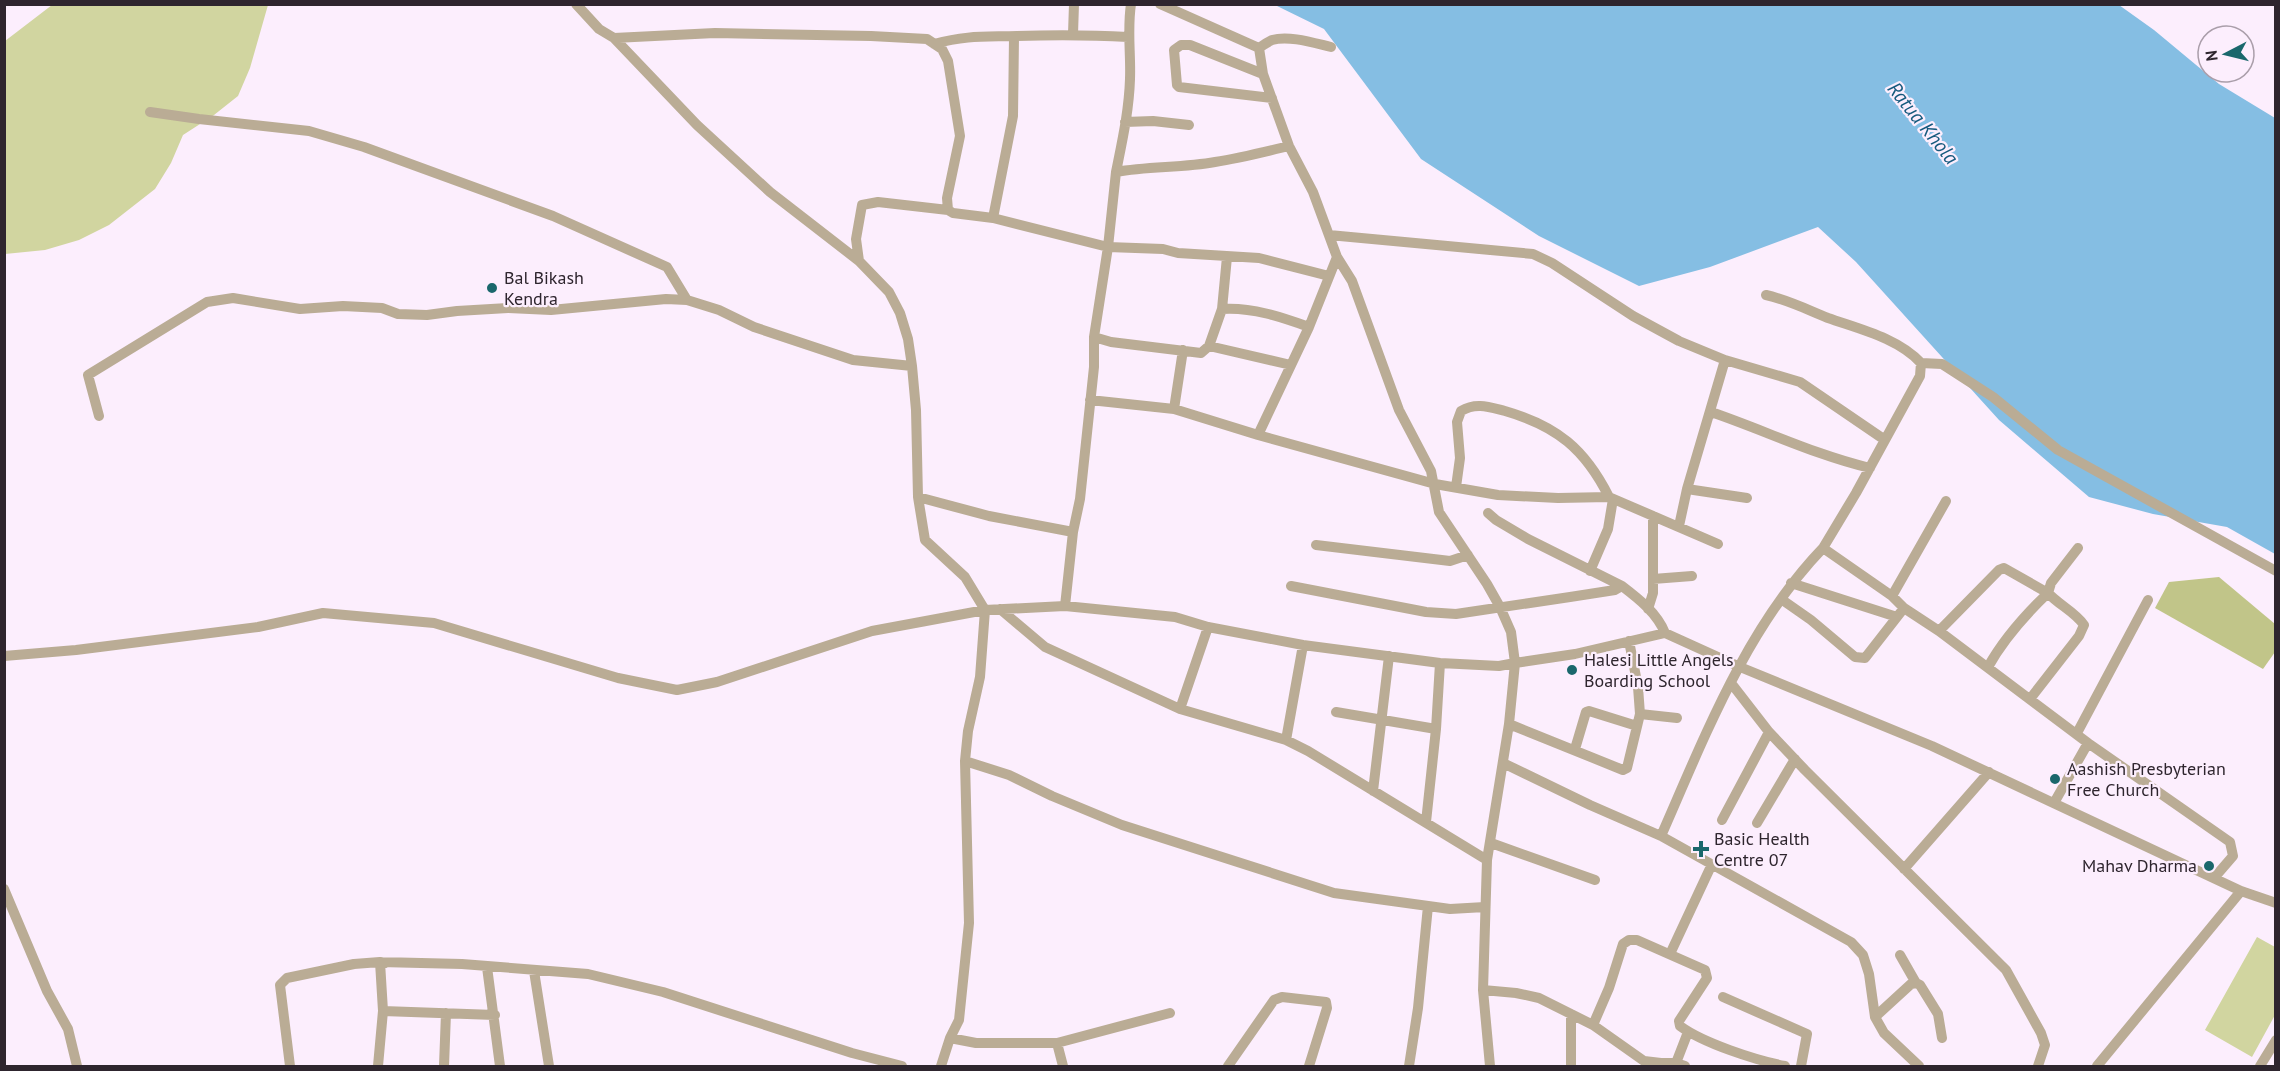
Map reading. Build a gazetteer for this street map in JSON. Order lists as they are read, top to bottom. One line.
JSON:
{"water":["Ratua Khola"],"places":{"other":["Bal Bikash Kendra","Halesi Little Angels Boarding School","Aashish Presbyterian Free Church","Mahav Dharma"],"health":["Basic Health Centre 07"]},"north":"left"}
